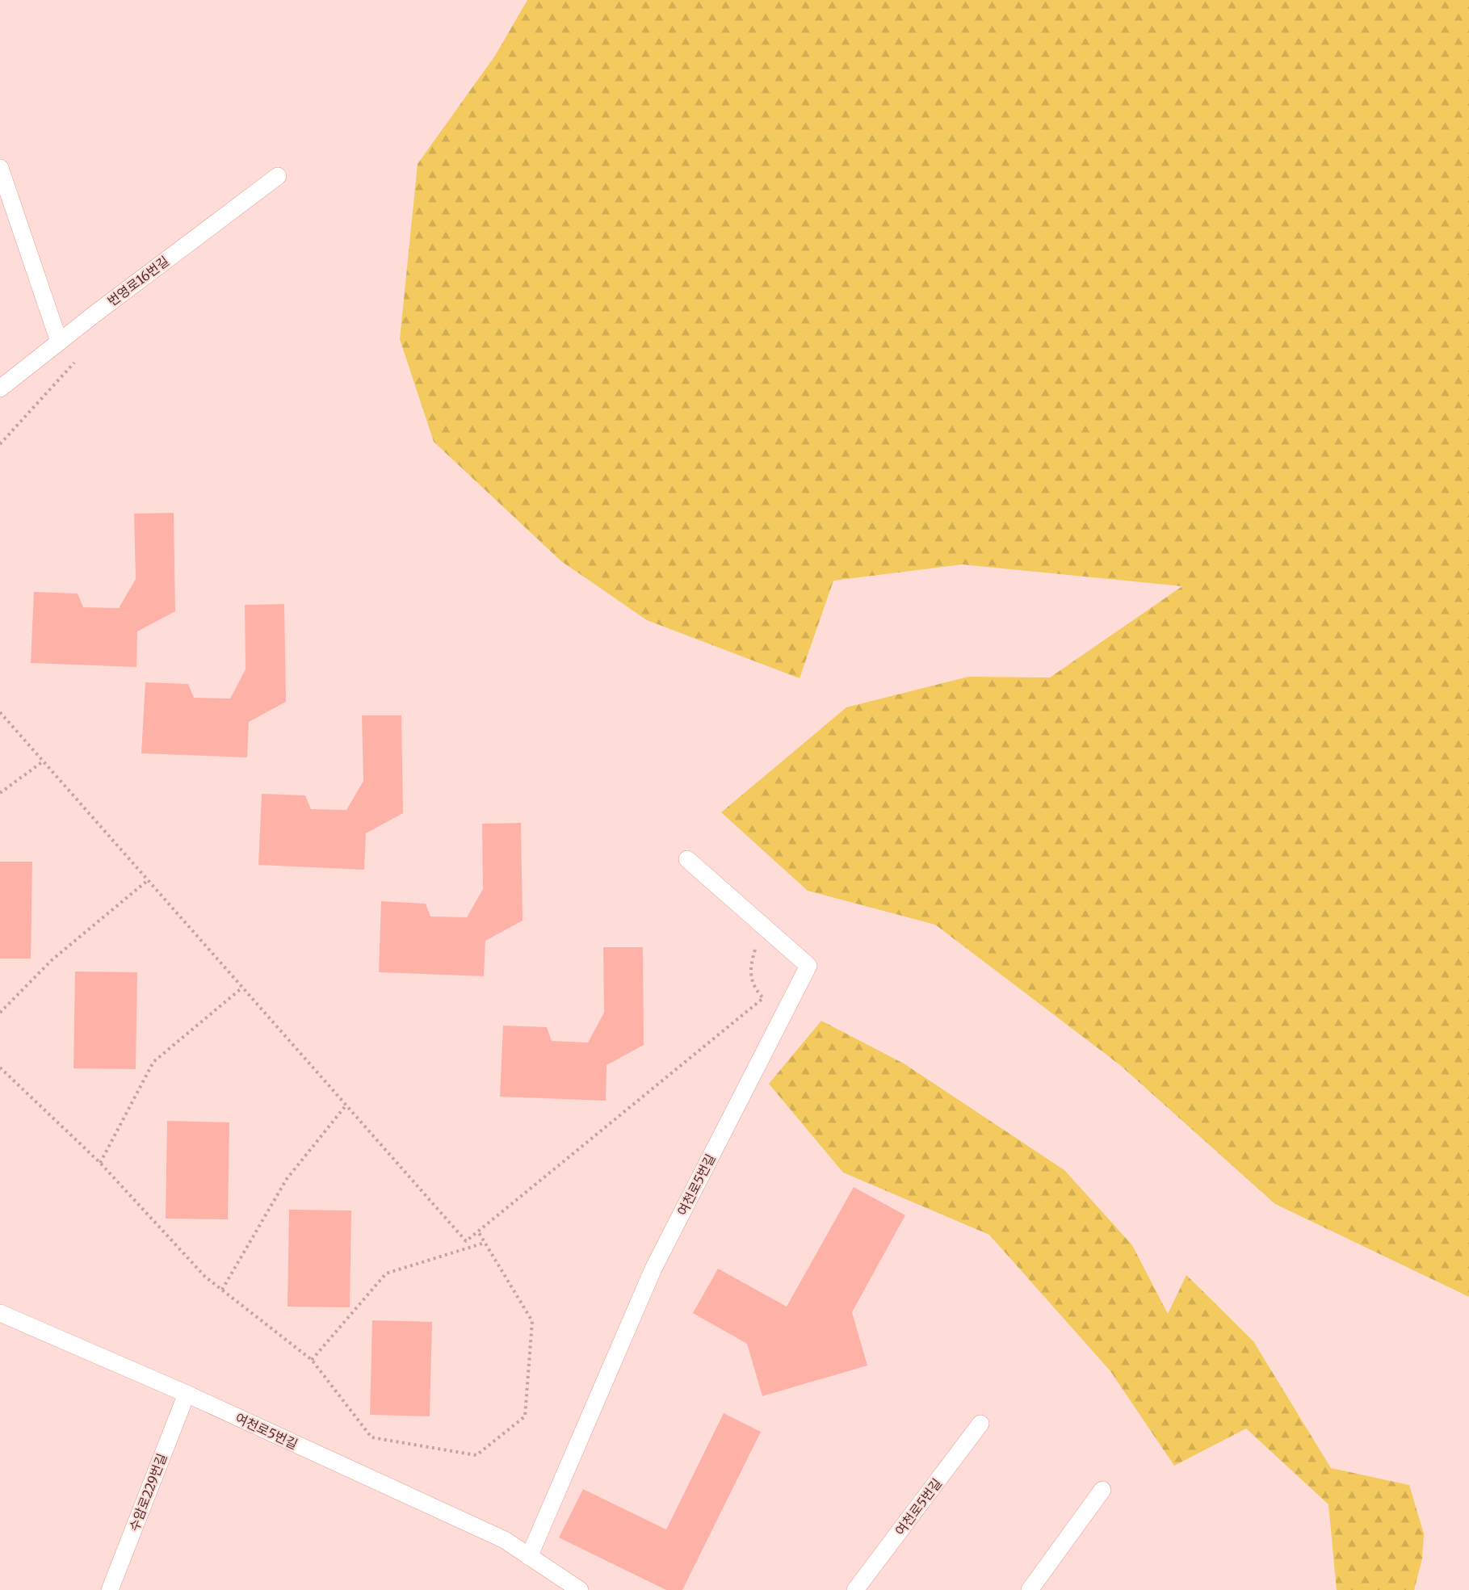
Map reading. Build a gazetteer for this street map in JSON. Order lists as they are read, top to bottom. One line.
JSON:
{"streets":{"lane":["번영로16번길","여천로5번길","수암로229번길"]},"crossings":[["여천로5번길","수암로229번길"]]}
